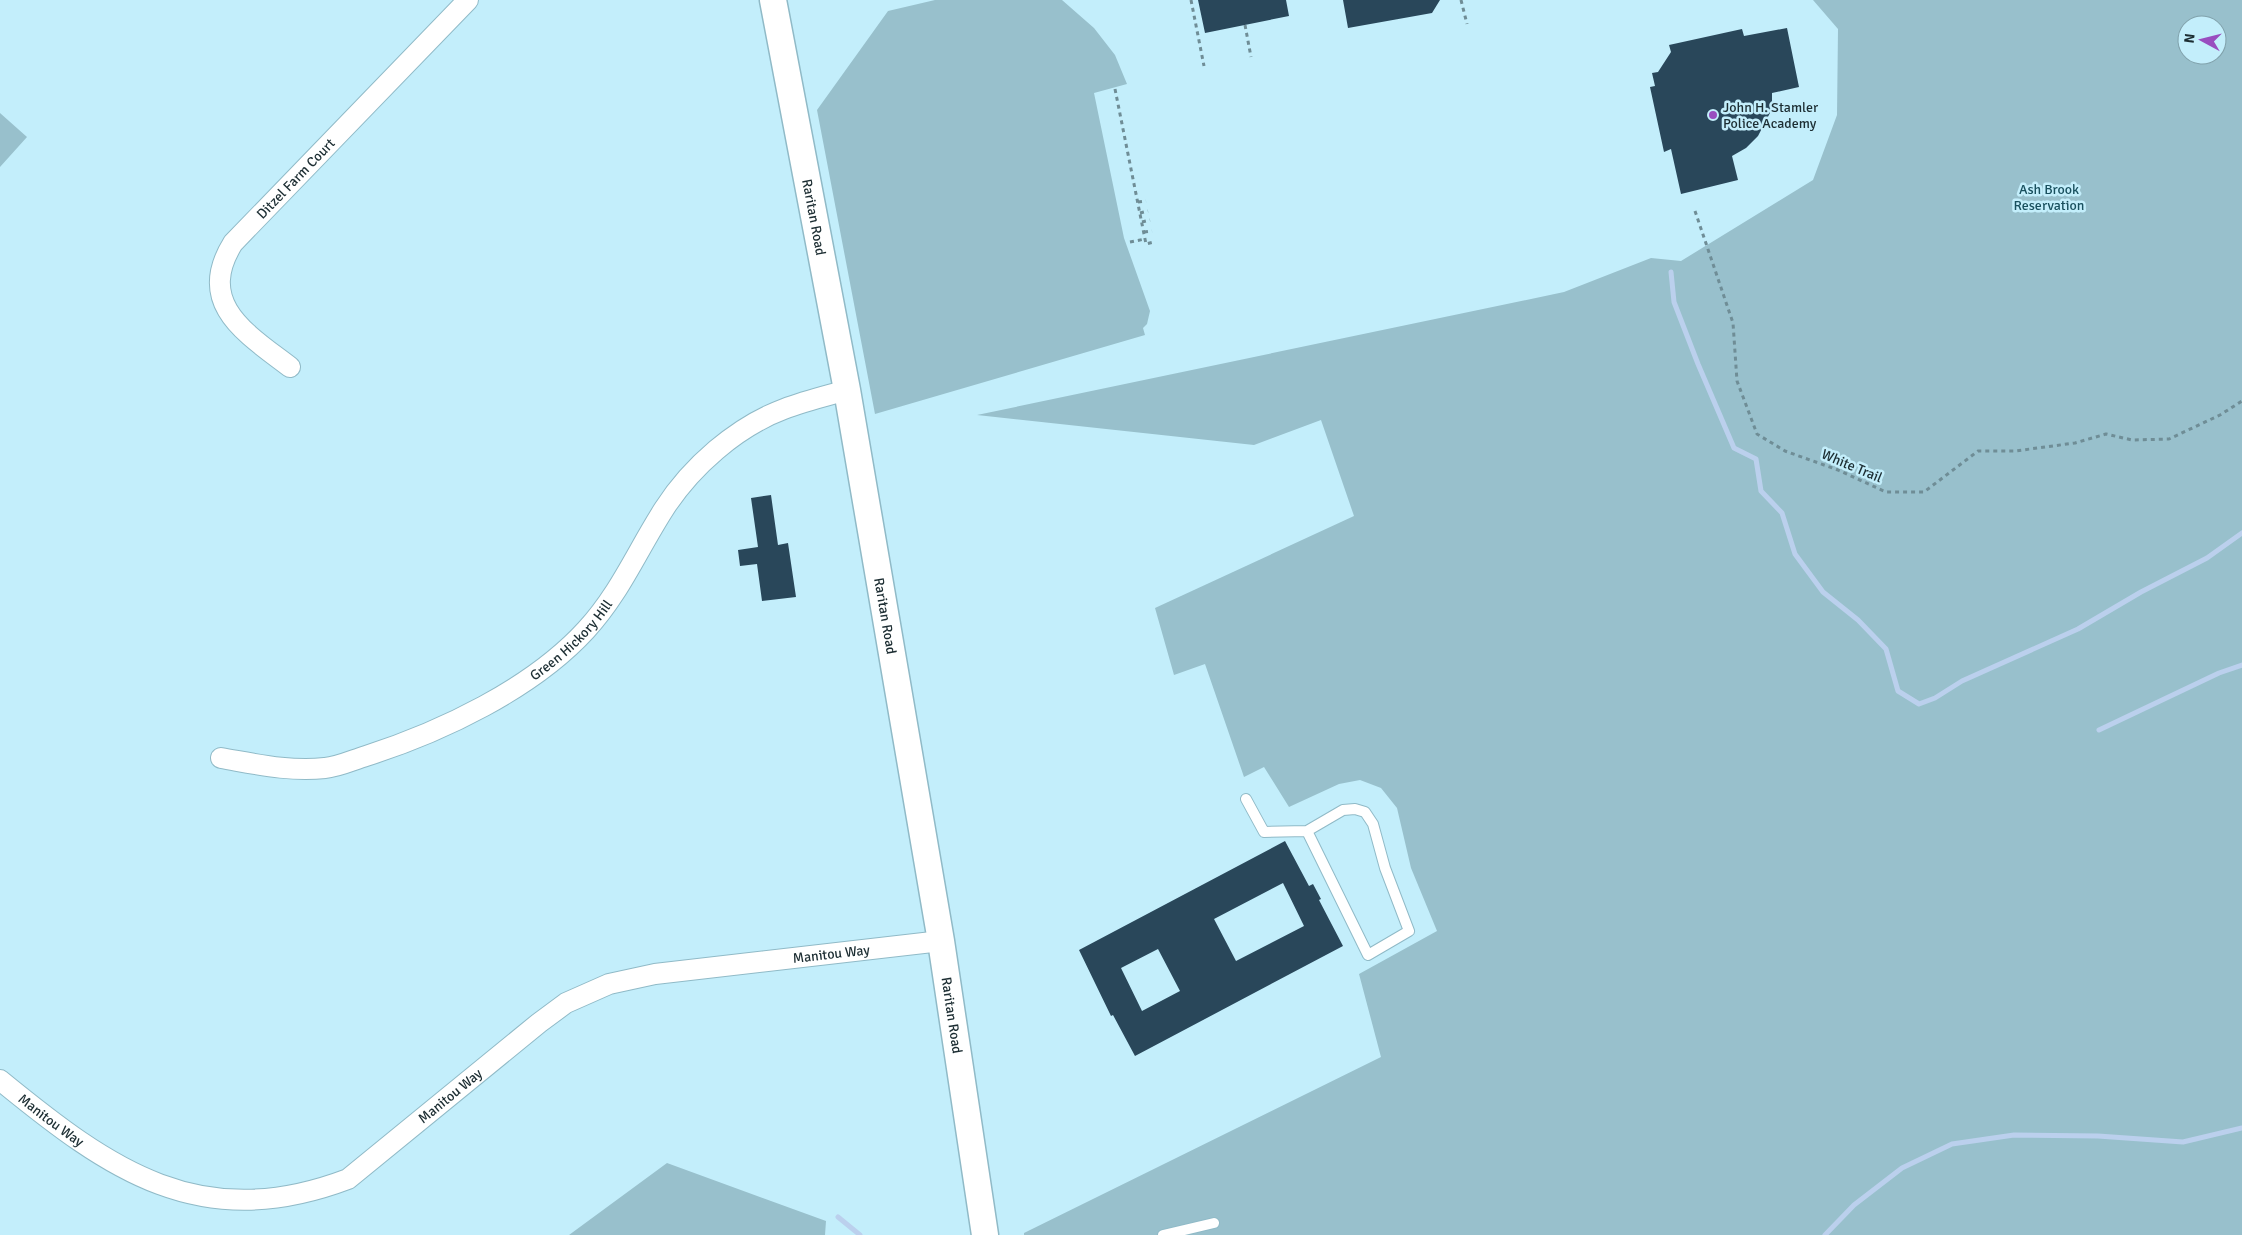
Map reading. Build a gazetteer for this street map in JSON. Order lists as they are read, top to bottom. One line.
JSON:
{"streets":{"street":["Ditzel Farm Court","Raritan Road","Green Hickory Hill","Manitou Way"],"path":["White Trail"]},"crossings":[["Raritan Road","Green Hickory Hill"],["Raritan Road","Manitou Way"]],"parks":["Ash Brook Reservation"],"places":["John H. Stamler Police Academy"],"north":"left"}
